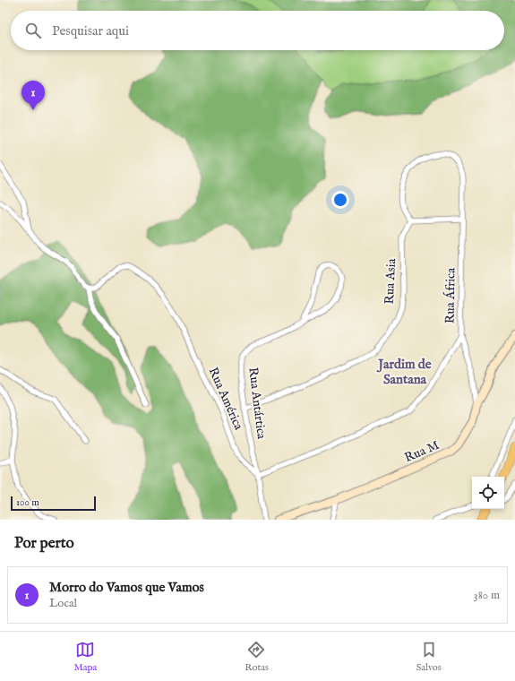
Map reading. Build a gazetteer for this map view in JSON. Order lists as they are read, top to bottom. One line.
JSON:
{"streets":{"street":["Rua Asia","Rua África","Rua América","Rua Antártica","Rua M"]},"crossings":[["Rua Asia","Rua África"],["Rua Asia","Rua Antártica"],["Rua África","Rua M"],["Rua América","Rua Antártica"]],"districts":["Jardim de Santana"],"scale_bar":"100 m","page":{"search":"Pesquisar aqui","pins":"1","scale":"100 m","heading":"Por perto","list":[{"mark":"1","name":"Morro do Vamos que Vamos","note":"Local","value":"380 m"}],"nav":["Mapa","Rotas","Salvos"]}}
